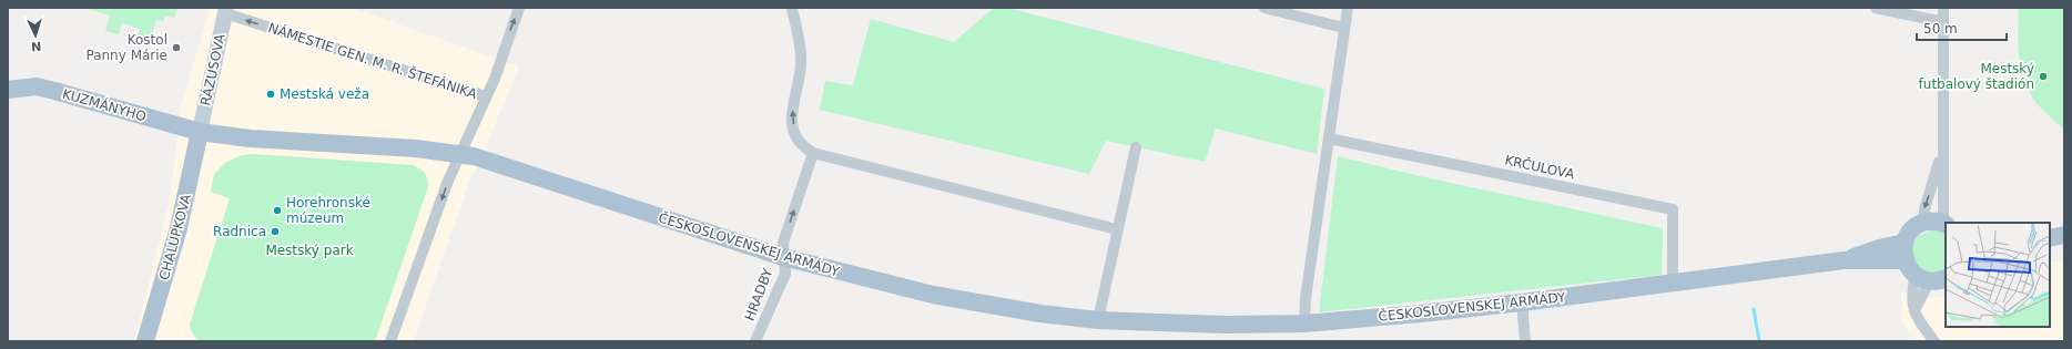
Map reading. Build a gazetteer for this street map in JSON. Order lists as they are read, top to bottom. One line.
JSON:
{"streets":{"main road":["RÁZUSOVA","KUZMÁNYHO","CHALUPKOVA","ČESKOSLOVENSKEJ ARMÁDY"],"street":["NÁMESTIE GEN. M. R. ŠTEFÁNIKA","KRČULOVA","HRADBY"]},"crossings":[["NÁMESTIE GEN. M. R. ŠTEFÁNIKA","RÁZUSOVA"],["NÁMESTIE GEN. M. R. ŠTEFÁNIKA","ČESKOSLOVENSKEJ ARMÁDY"],["RÁZUSOVA","KUZMÁNYHO"],["RÁZUSOVA","CHALUPKOVA"],["KUZMÁNYHO","CHALUPKOVA"],["KRČULOVA","ČESKOSLOVENSKEJ ARMÁDY"],["ČESKOSLOVENSKEJ ARMÁDY","HRADBY"]],"one_way":["HRADBY"],"parks":["Mestský park"],"places":["Kostol Panny Márie","Mestský futbalový štadión","Mestská veža","Horehronské múzeum","Radnica"],"scale_bar":"50 m","north":"bottom"}
